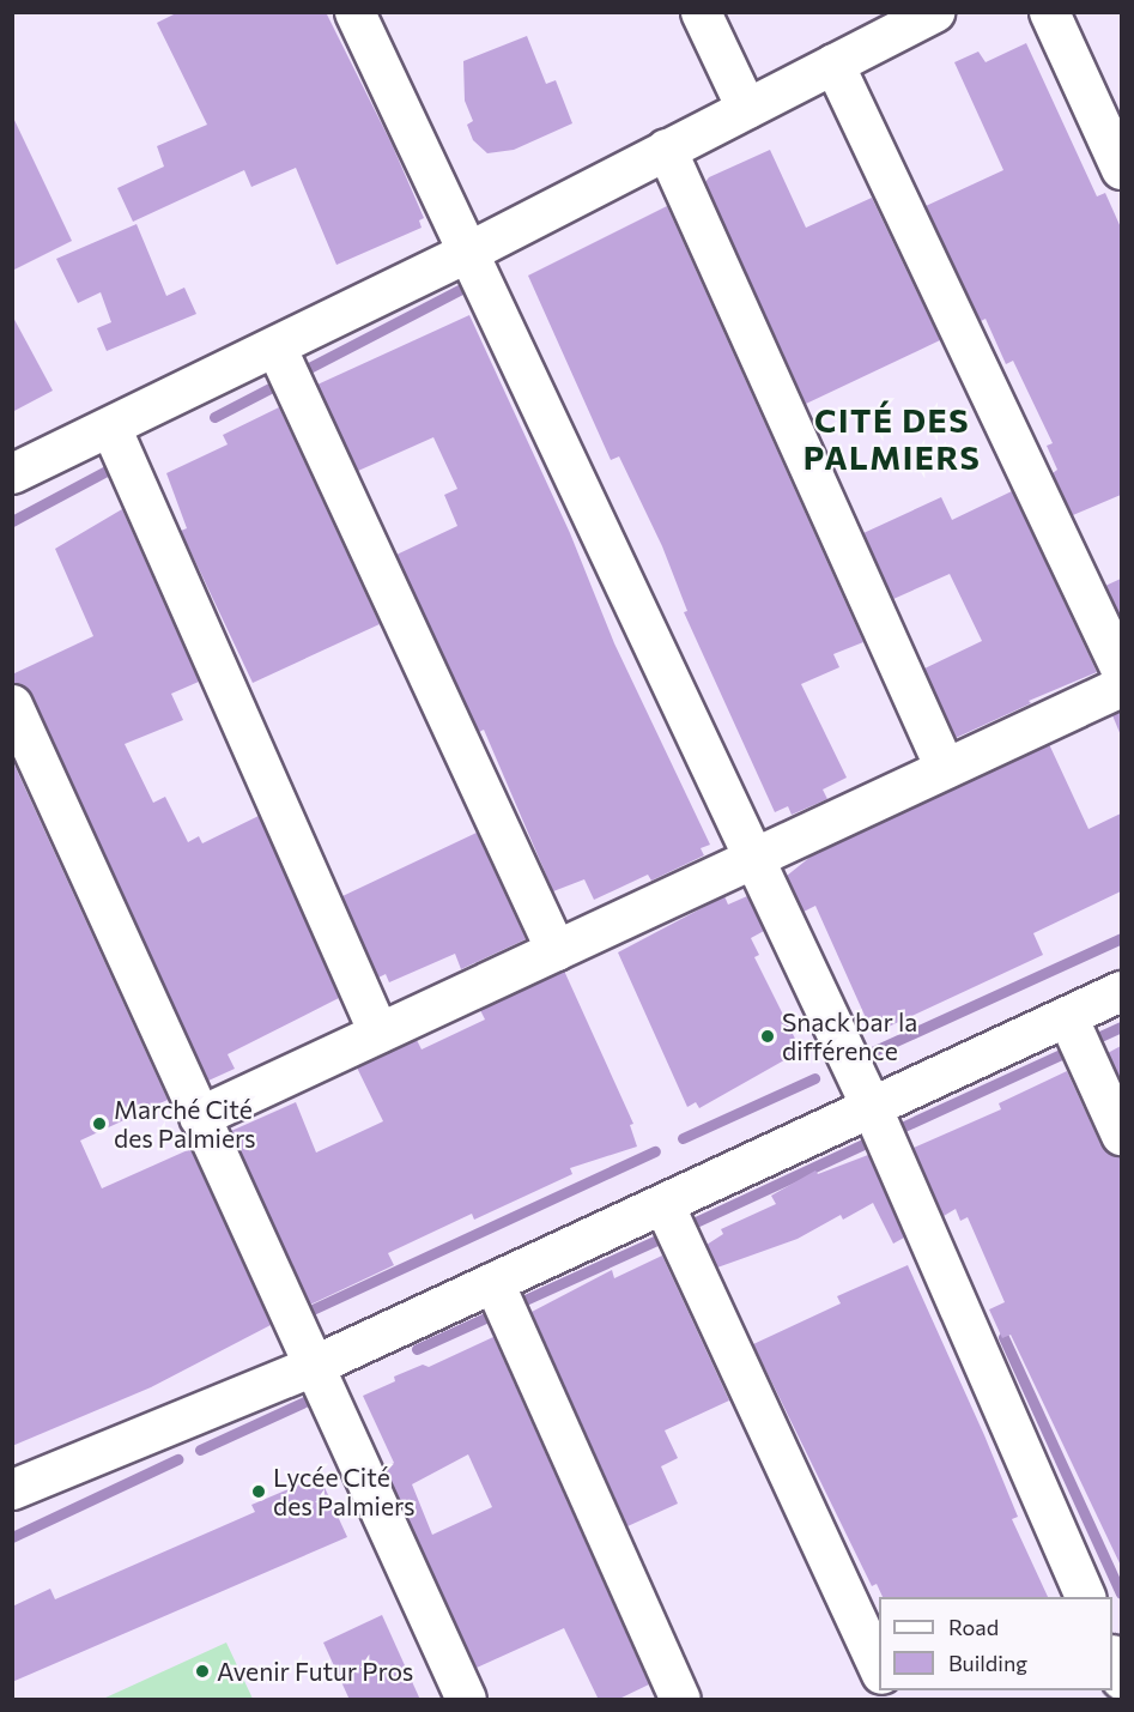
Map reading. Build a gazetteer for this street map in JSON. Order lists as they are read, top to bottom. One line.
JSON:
{"districts":["CITÉ DES PALMIERS"],"places":["Snack bar la différence","Marché Cité des Palmiers","Lycée Cité des Palmiers","Avenir Futur Pros"],"legend":["Road","Building"]}
